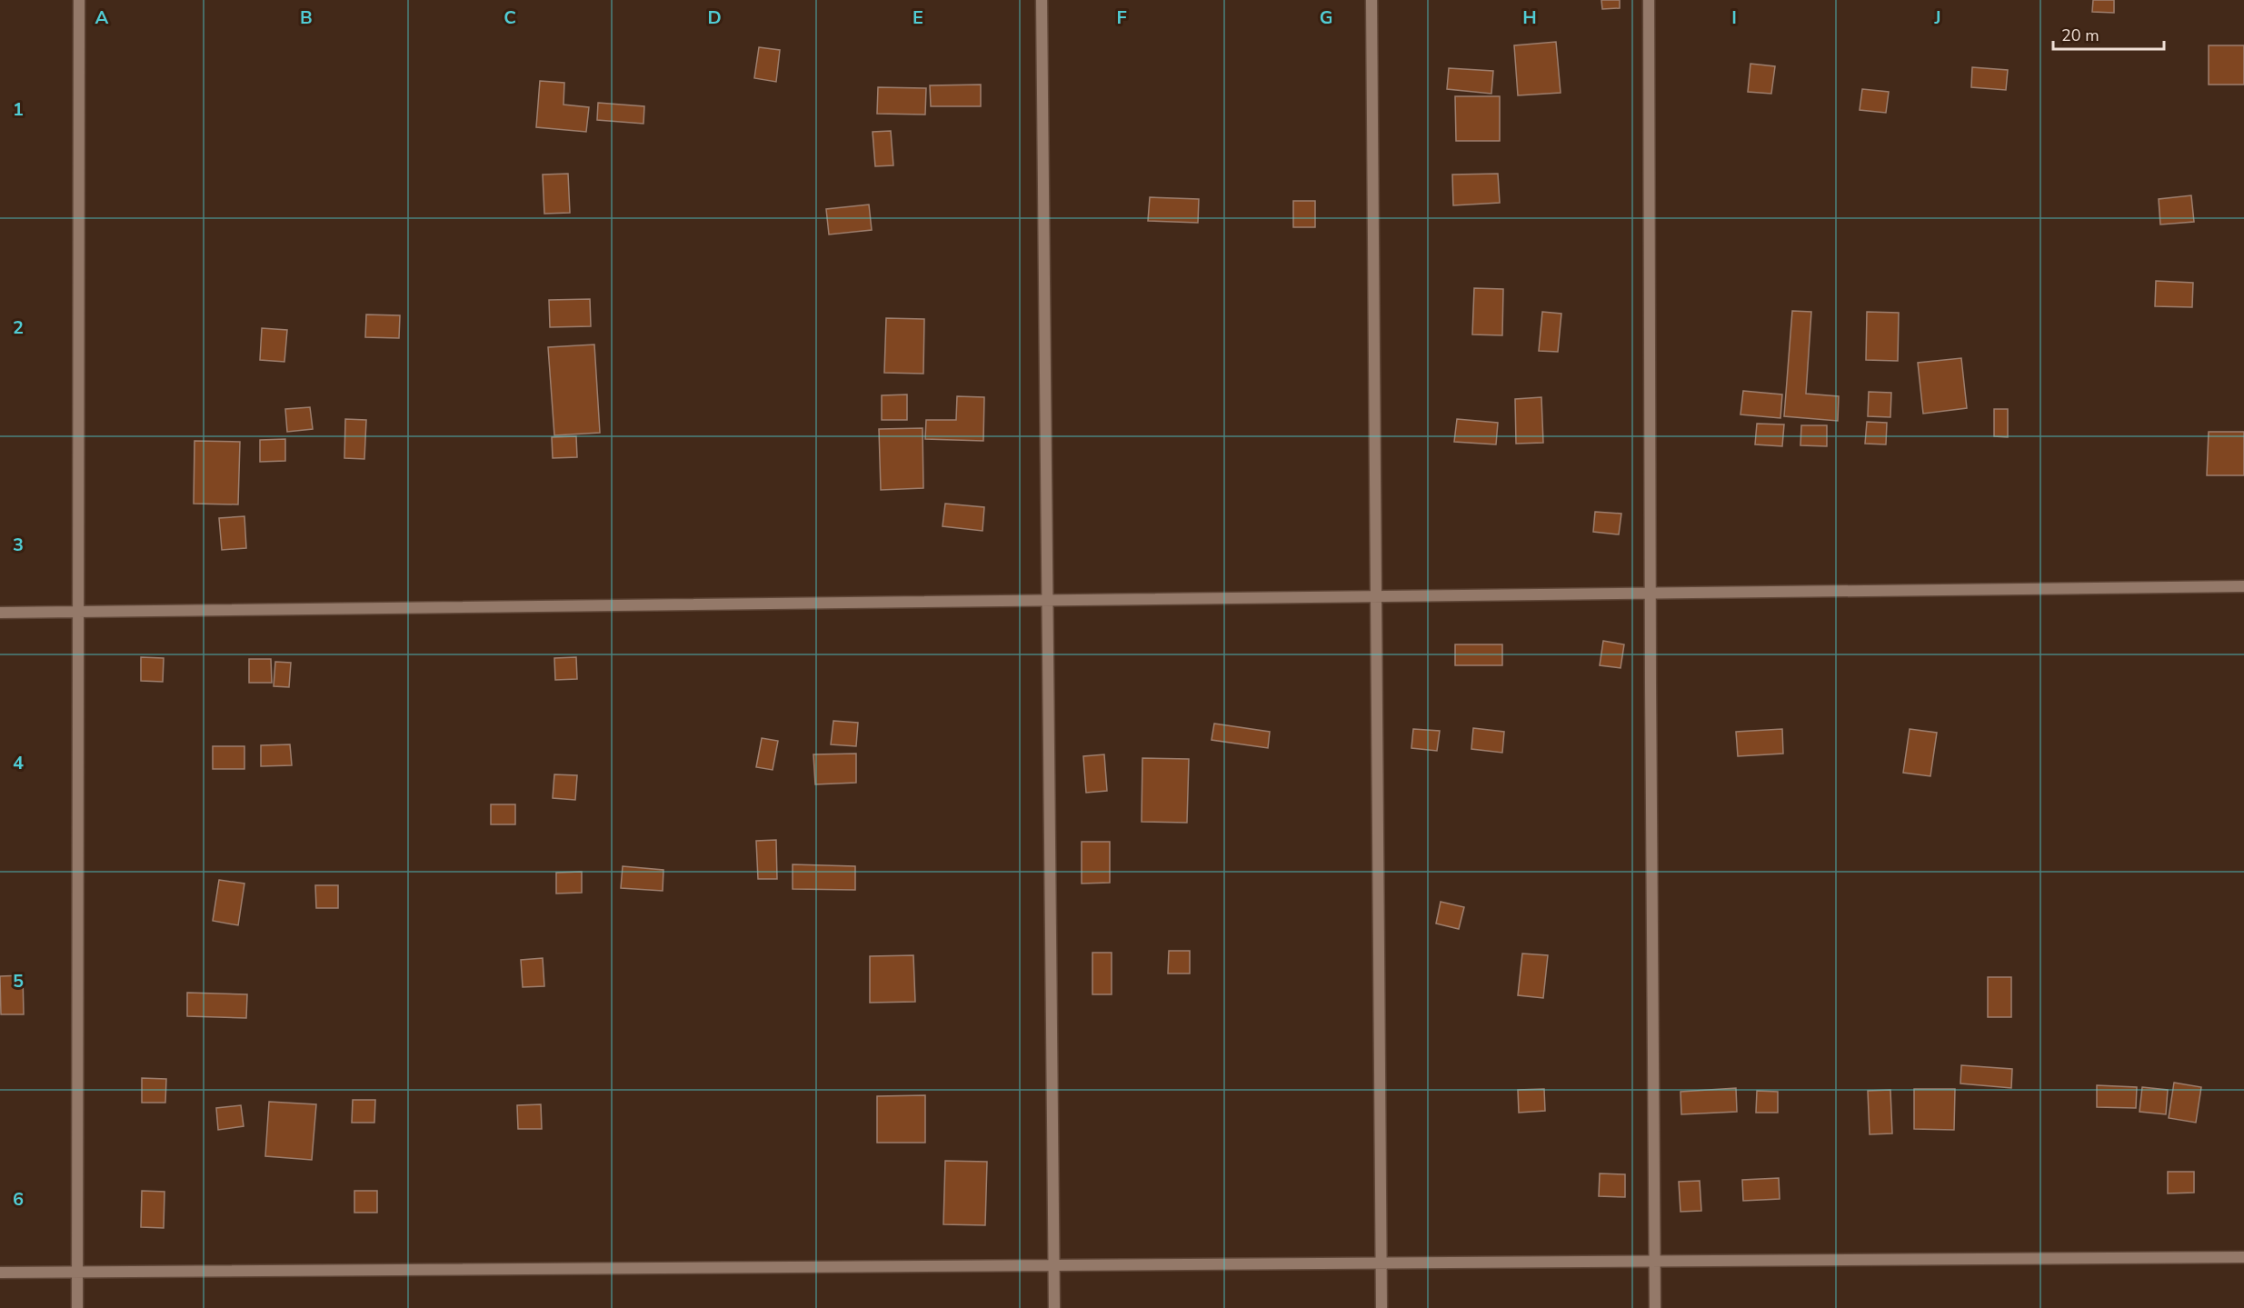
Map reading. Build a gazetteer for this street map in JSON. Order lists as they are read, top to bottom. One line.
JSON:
{"scale_bar":"20 m","grid":{"columns":["A","B","C","D","E","F","G","H","I","J"],"rows":["1","2","3","4","5","6"]}}
